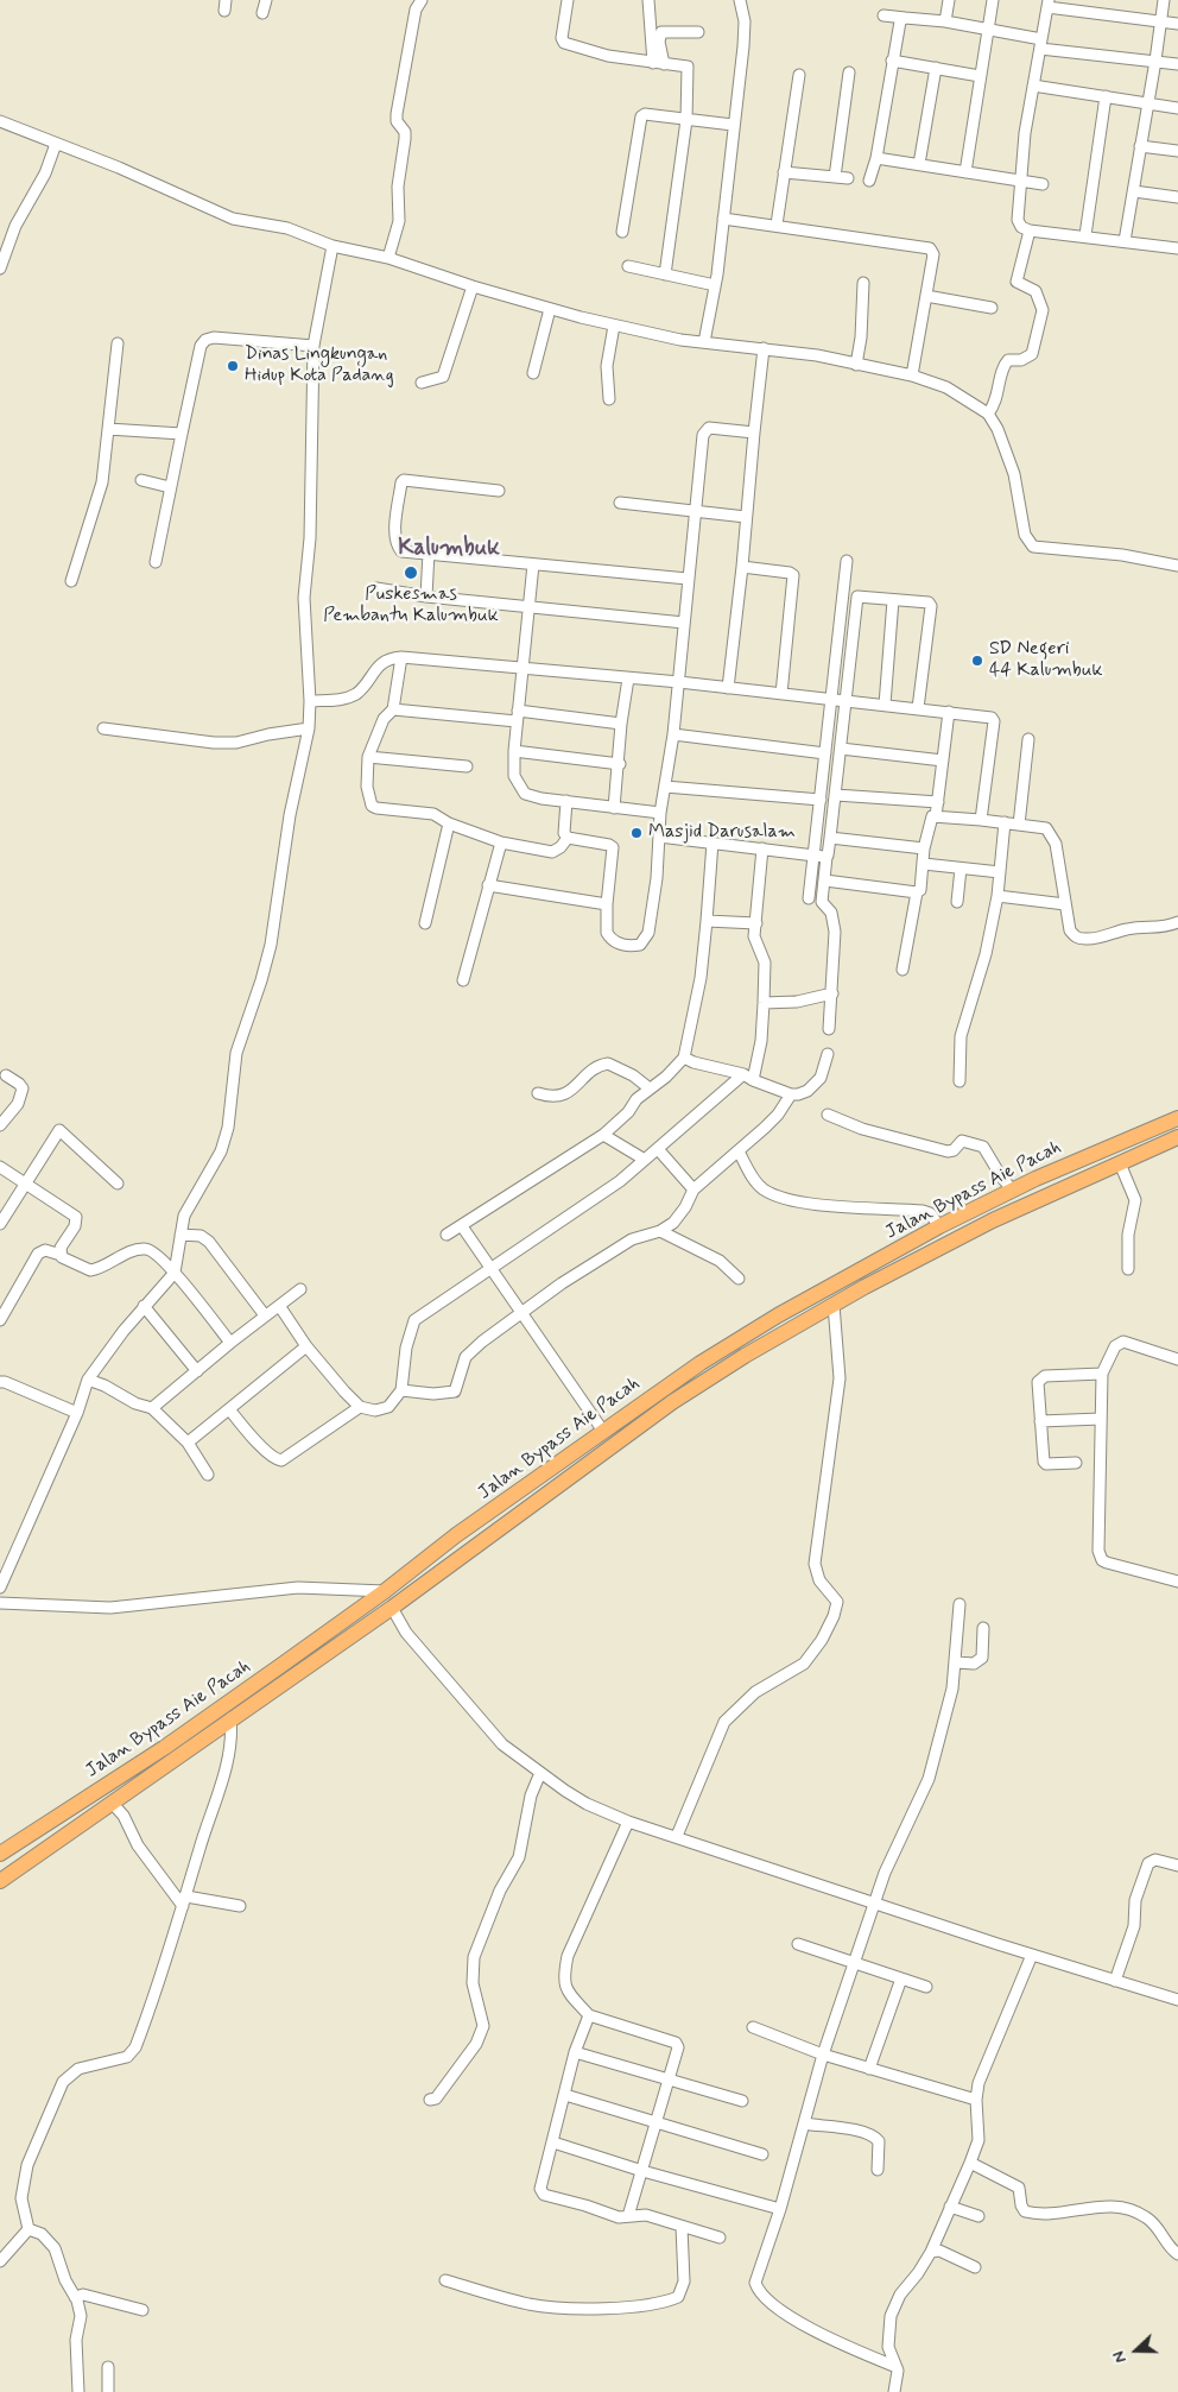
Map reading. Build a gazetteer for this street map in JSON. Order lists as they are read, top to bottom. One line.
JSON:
{"streets":{"highway":["Jalan Bypass Aie Pacah"]},"districts":["Kalumbuk"],"places":["Dinas Lingkungan Hidup Kota Padang","Puskesmas Pembantu Kalumbuk","SD Negeri 44 Kalumbuk","Masjid Darusalam"],"north":"left"}
